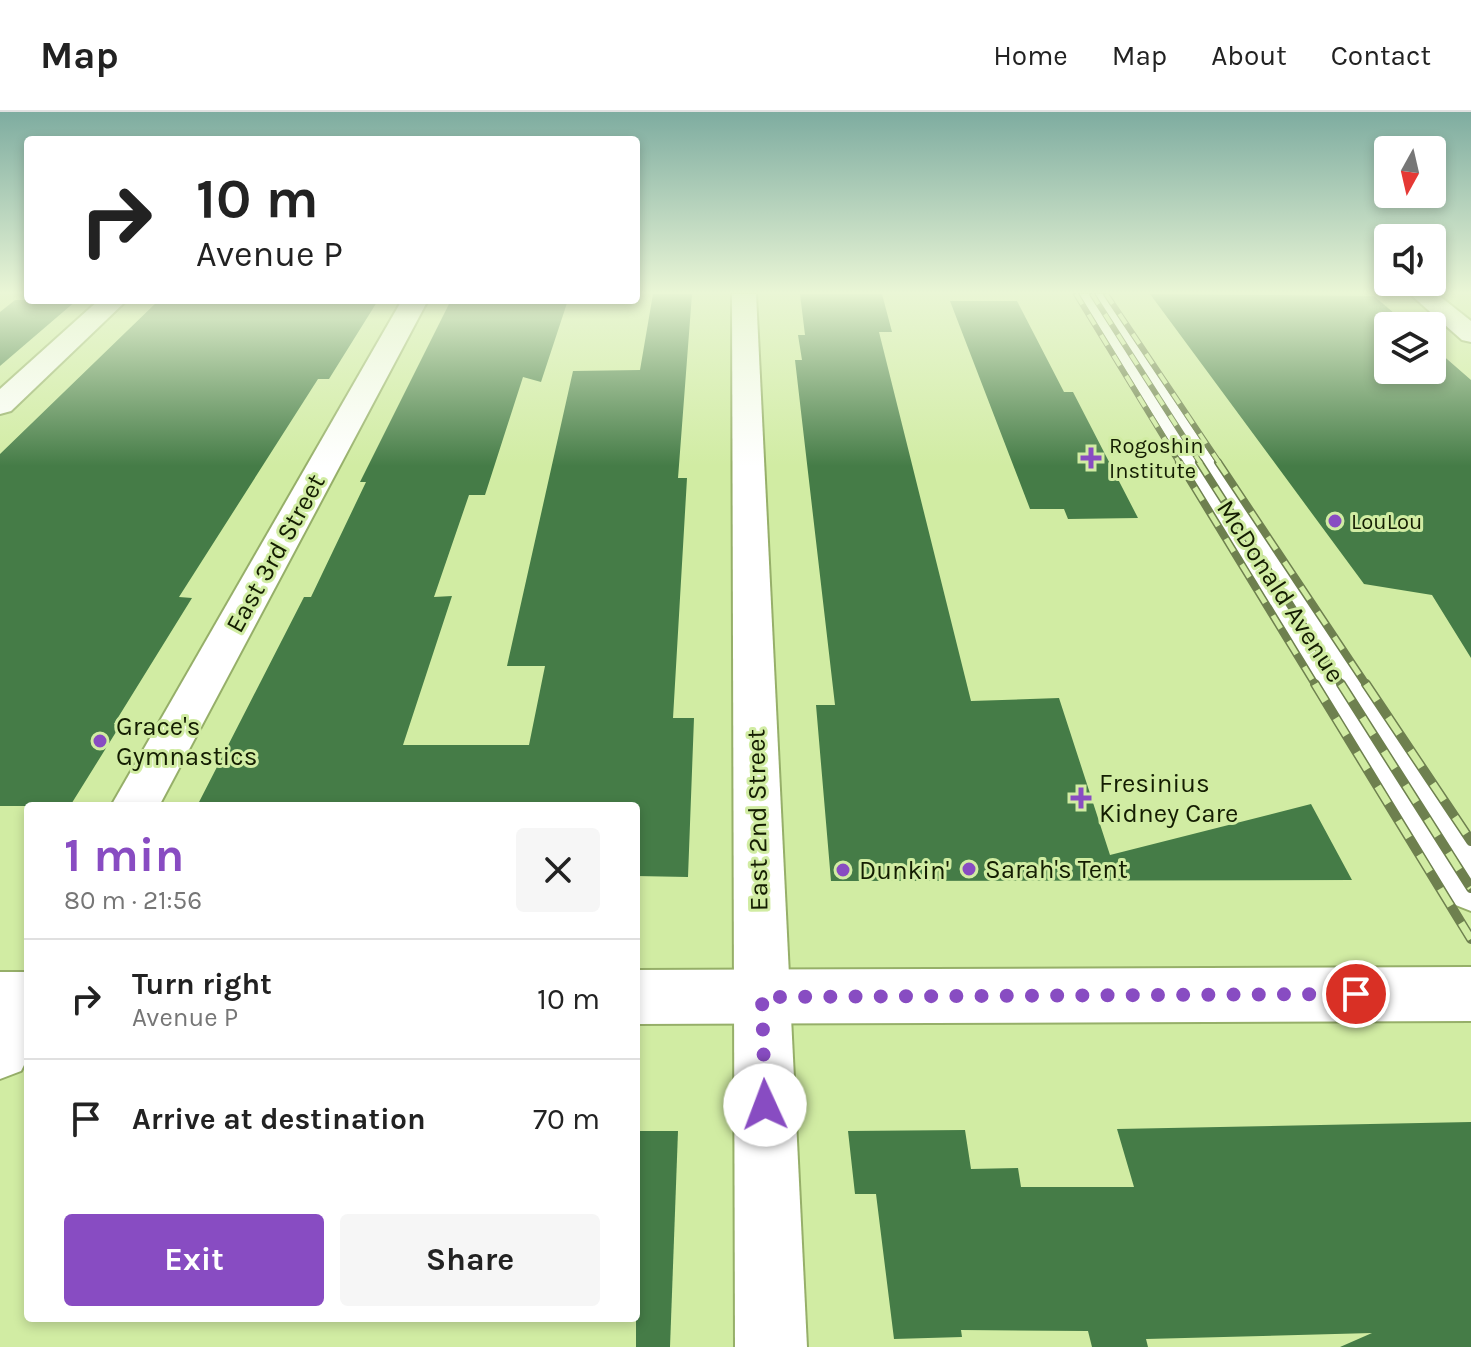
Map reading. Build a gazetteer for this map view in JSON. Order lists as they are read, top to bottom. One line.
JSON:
{"streets":{"street":["East 3rd Street","McDonald Avenue","East 2nd Street"]},"places":{"health":["Rogoshin Institute","Fresinius Kidney Care"],"other":["LouLou","Grace's Gymnastics","Sarah's Tent","Dunkin'"]},"north":"bottom","page":{"header":"Map","nav":["Home","Map","About","Contact"],"turn":["10 m","Avenue P"],"heading":["1 min","80 m · 21:56"],"list":[{"name":"Turn right","note":"Avenue P","value":"10 m"},{"name":"Arrive at destination","value":"70 m"}],"buttons":["Exit","Share"]}}
